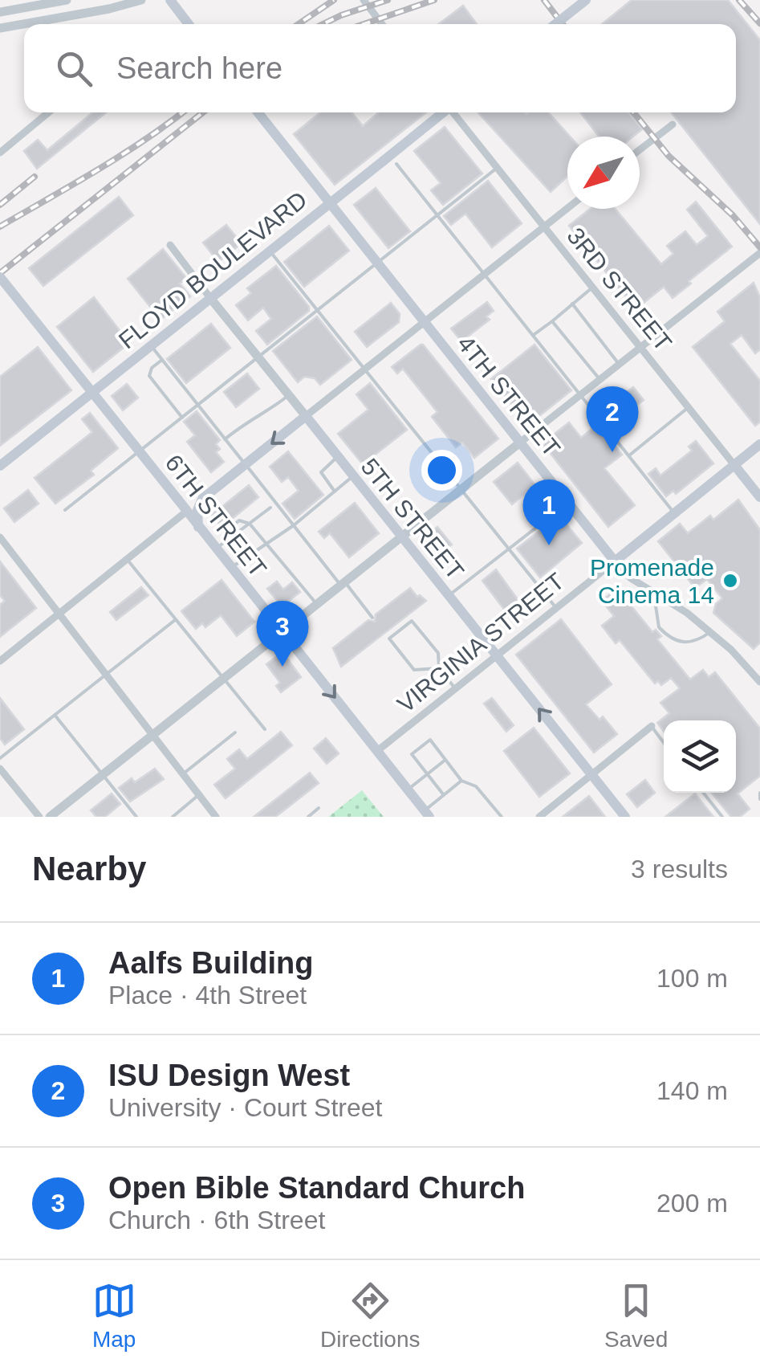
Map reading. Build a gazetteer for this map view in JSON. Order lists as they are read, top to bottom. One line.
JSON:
{"streets":{"main road":["FLOYD BOULEVARD","3RD STREET","4TH STREET","6TH STREET","5TH STREET","VIRGINIA STREET"]},"crossings":[["FLOYD BOULEVARD","4TH STREET"],["FLOYD BOULEVARD","5TH STREET"],["3RD STREET","VIRGINIA STREET"],["4TH STREET","VIRGINIA STREET"],["6TH STREET","VIRGINIA STREET"],["5TH STREET","VIRGINIA STREET"]],"places":["Promenade Cinema 14"],"north":"bottom left","page":{"search":"Search here","pins":["2","1","3"],"heading":["Nearby","3 results"],"list":[{"mark":"1","name":"Aalfs Building","note":"Place · 4th Street","value":"100 m"},{"mark":"2","name":"ISU Design West","note":"University · Court Street","value":"140 m"},{"mark":"3","name":"Open Bible Standard Church","note":"Church · 6th Street","value":"200 m"}],"nav":["Map","Directions","Saved"]}}
